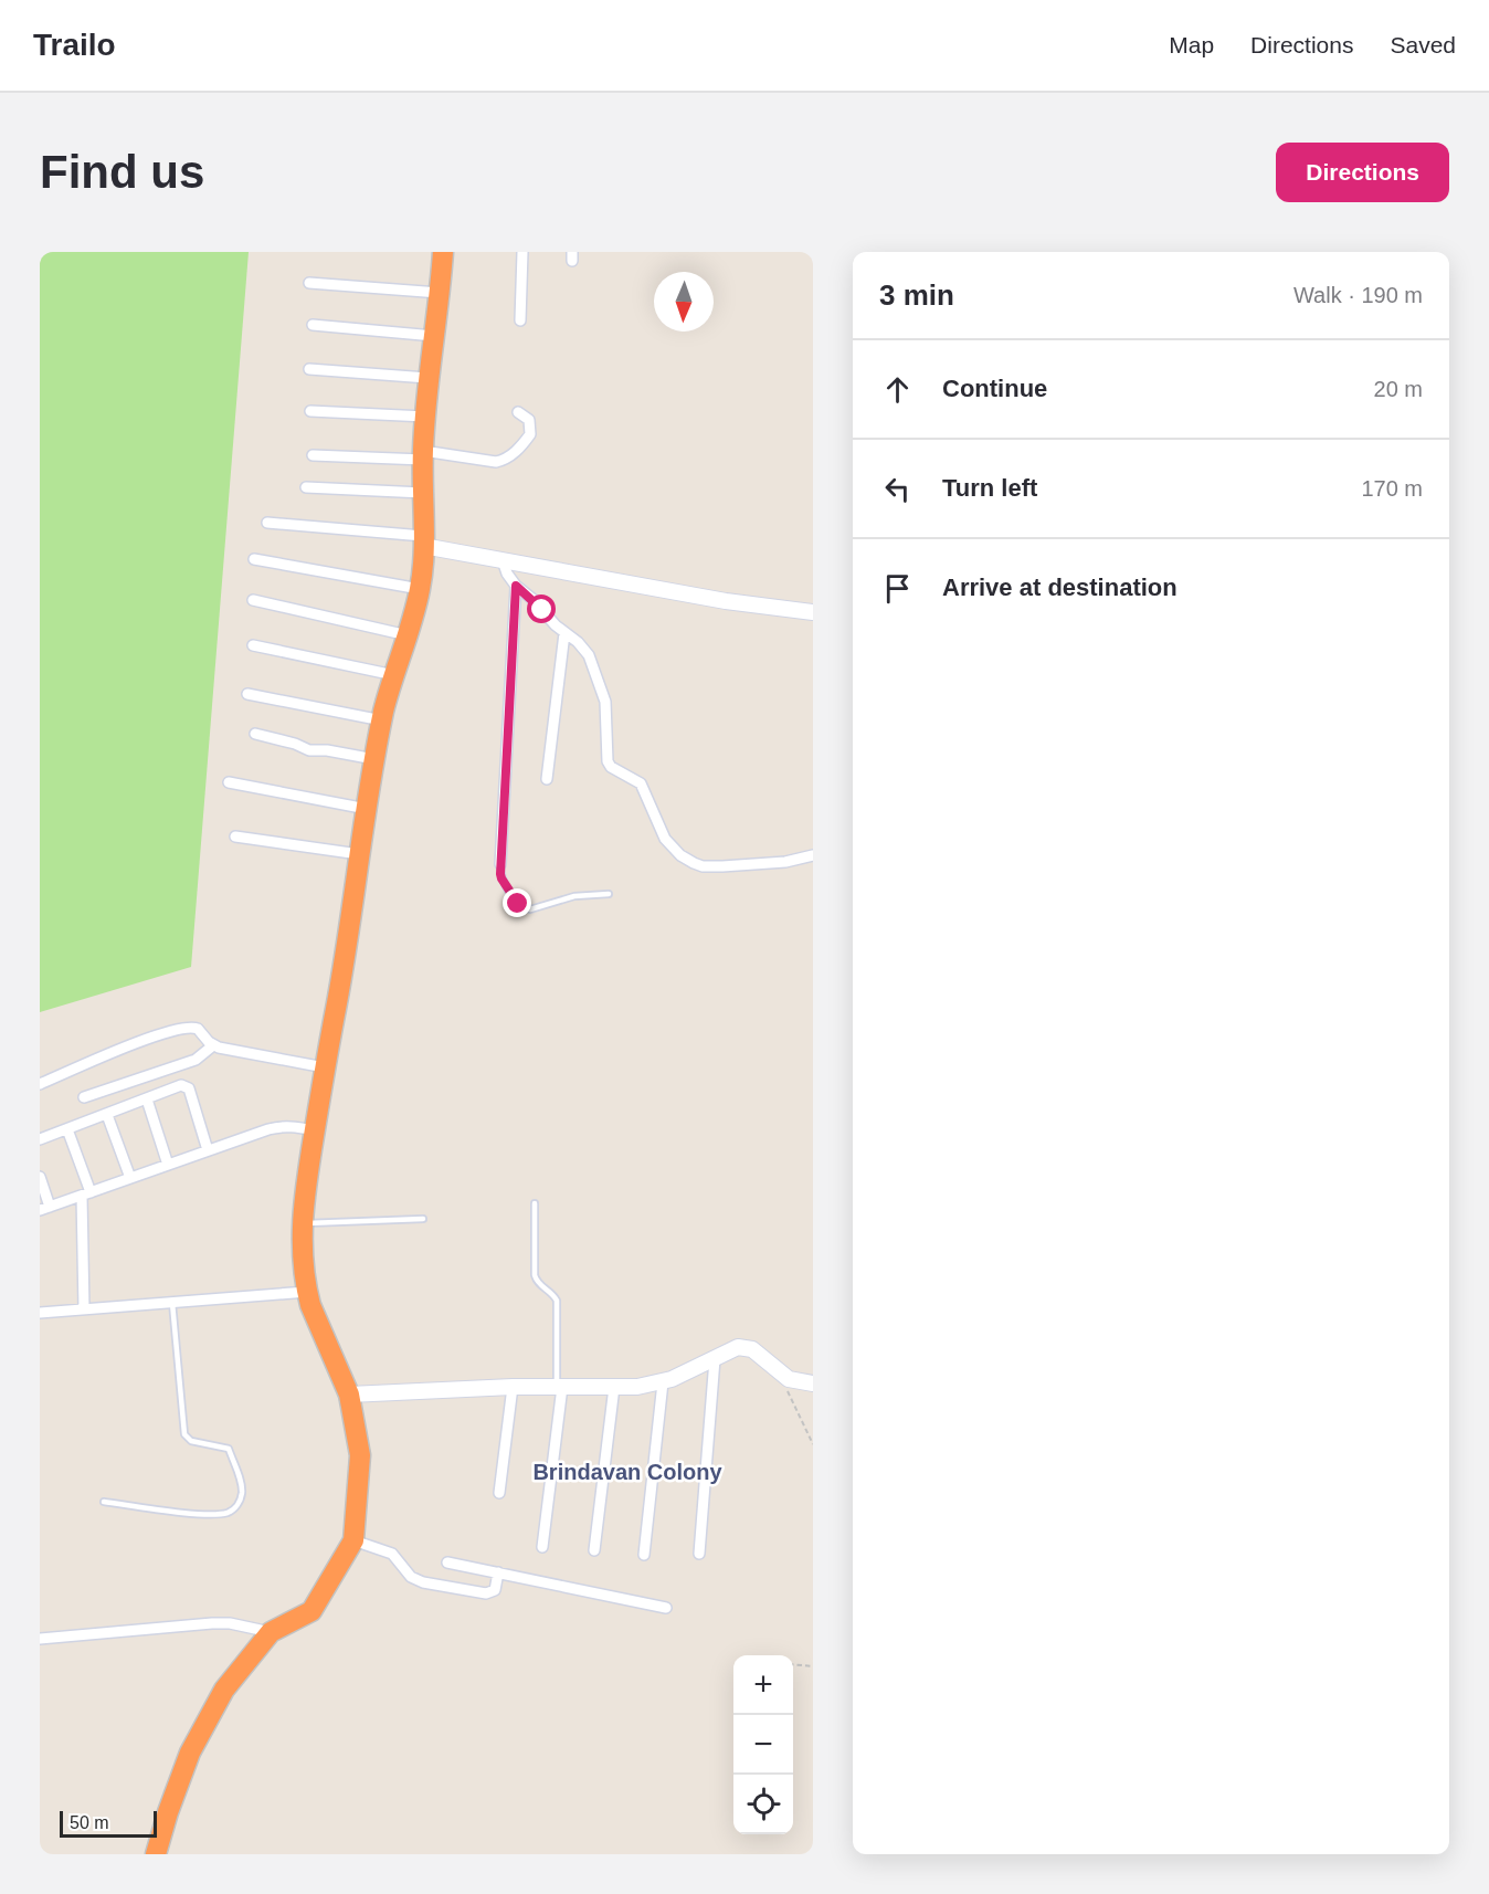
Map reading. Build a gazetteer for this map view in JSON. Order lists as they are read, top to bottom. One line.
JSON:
{"districts":["Brindavan Colony"],"scale_bar":"50 m","north":"bottom","page":{"header":"Trailo","nav":["Map","Directions","Saved"],"buttons":"Directions","title":"Find us","heading":["3 min","Walk · 190 m"],"list":[["Continue","20 m"],["Turn left","170 m"],"Arrive at destination"],"map_buttons":["+","−"],"scale":"50 m"}}
